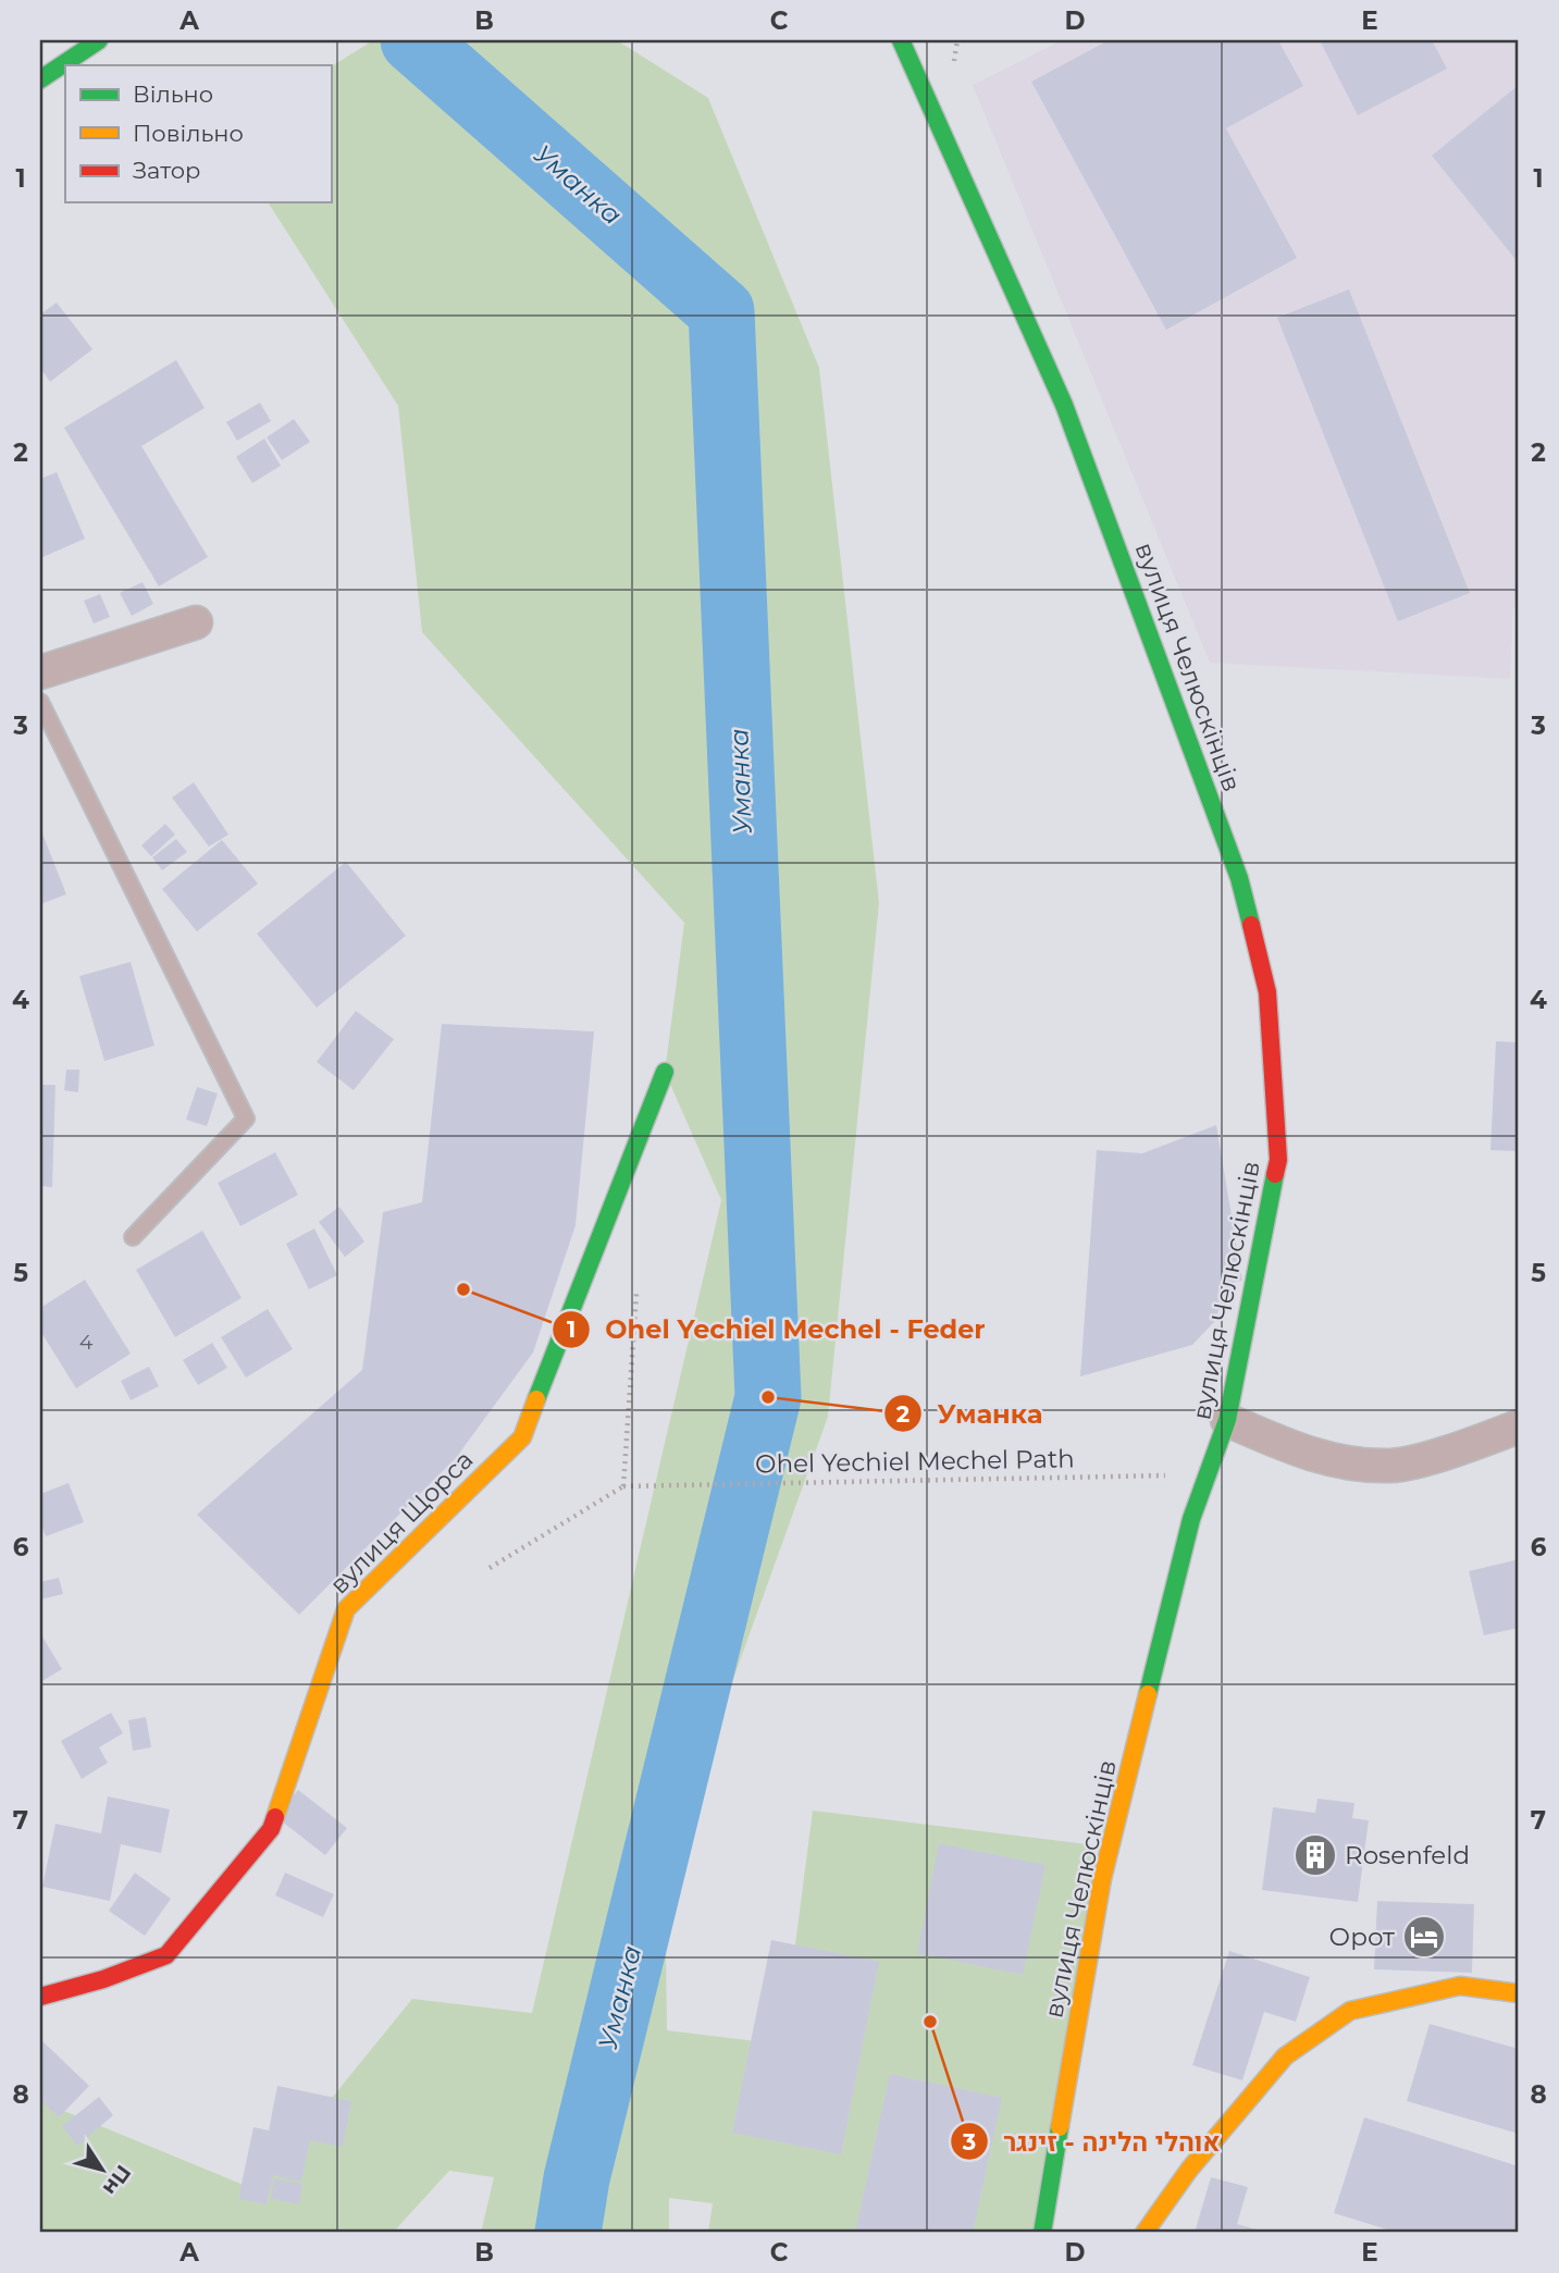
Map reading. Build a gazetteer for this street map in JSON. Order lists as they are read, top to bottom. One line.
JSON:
{"streets":{"main road":["вулиця Челюскінців","вулиця Щорса"],"path":["Ohel Yechiel Mechel Path"]},"crossings":[["вулиця Челюскінців","Ohel Yechiel Mechel Path"]],"water":["Уманка"],"places":{"other":["Ohel Yechiel Mechel - Feder","Уманка","אוהלי הלינה - זינגר"],"building":["Rosenfeld"],"hotel":["Орот"]},"house_numbers":["4"],"legend":["Вільно","Повільно","Затор"],"north":"bottom right","grid":{"columns":["A","B","C","D","E"],"rows":["1","2","3","4","5","6","7","8"]}}
